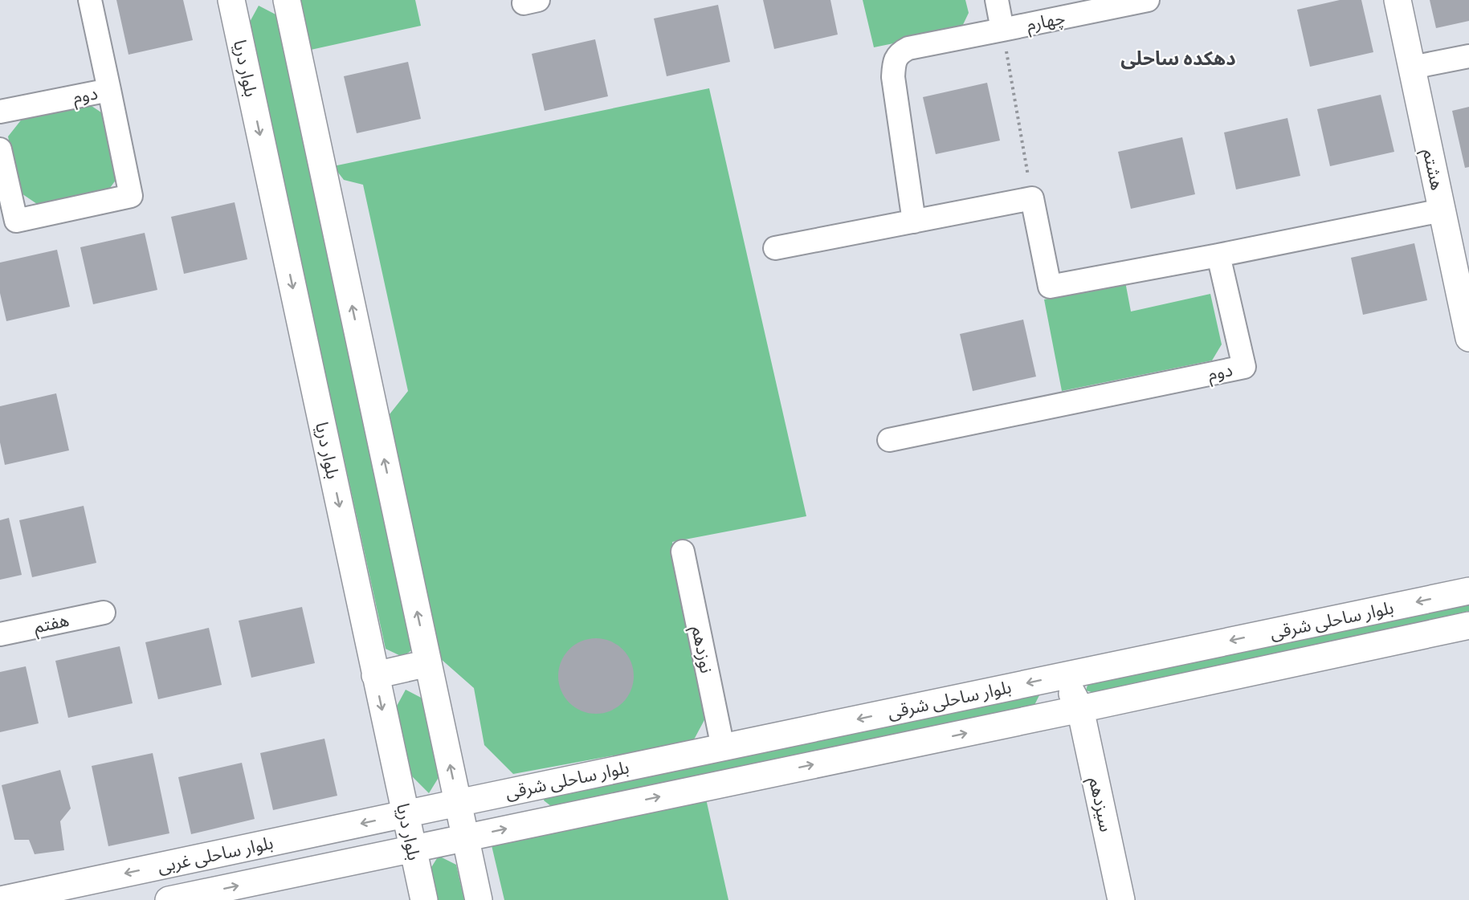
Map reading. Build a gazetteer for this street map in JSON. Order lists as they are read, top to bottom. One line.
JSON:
{"streets":{"street":["چهارم","بلوار دریا","دوم","هشتم","بلوار ساحلی شرقی","هفتم","نوزدهم","سیزدهم","بلوار ساحلی غربی"]},"crossings":[["بلوار دریا","بلوار ساحلی شرقی"],["بلوار دریا","بلوار ساحلی غربی"],["بلوار ساحلی شرقی","نوزدهم"],["بلوار ساحلی شرقی","سیزدهم"],["بلوار ساحلی شرقی","بلوار ساحلی غربی"]],"districts":["دهکده ساحلی"]}
